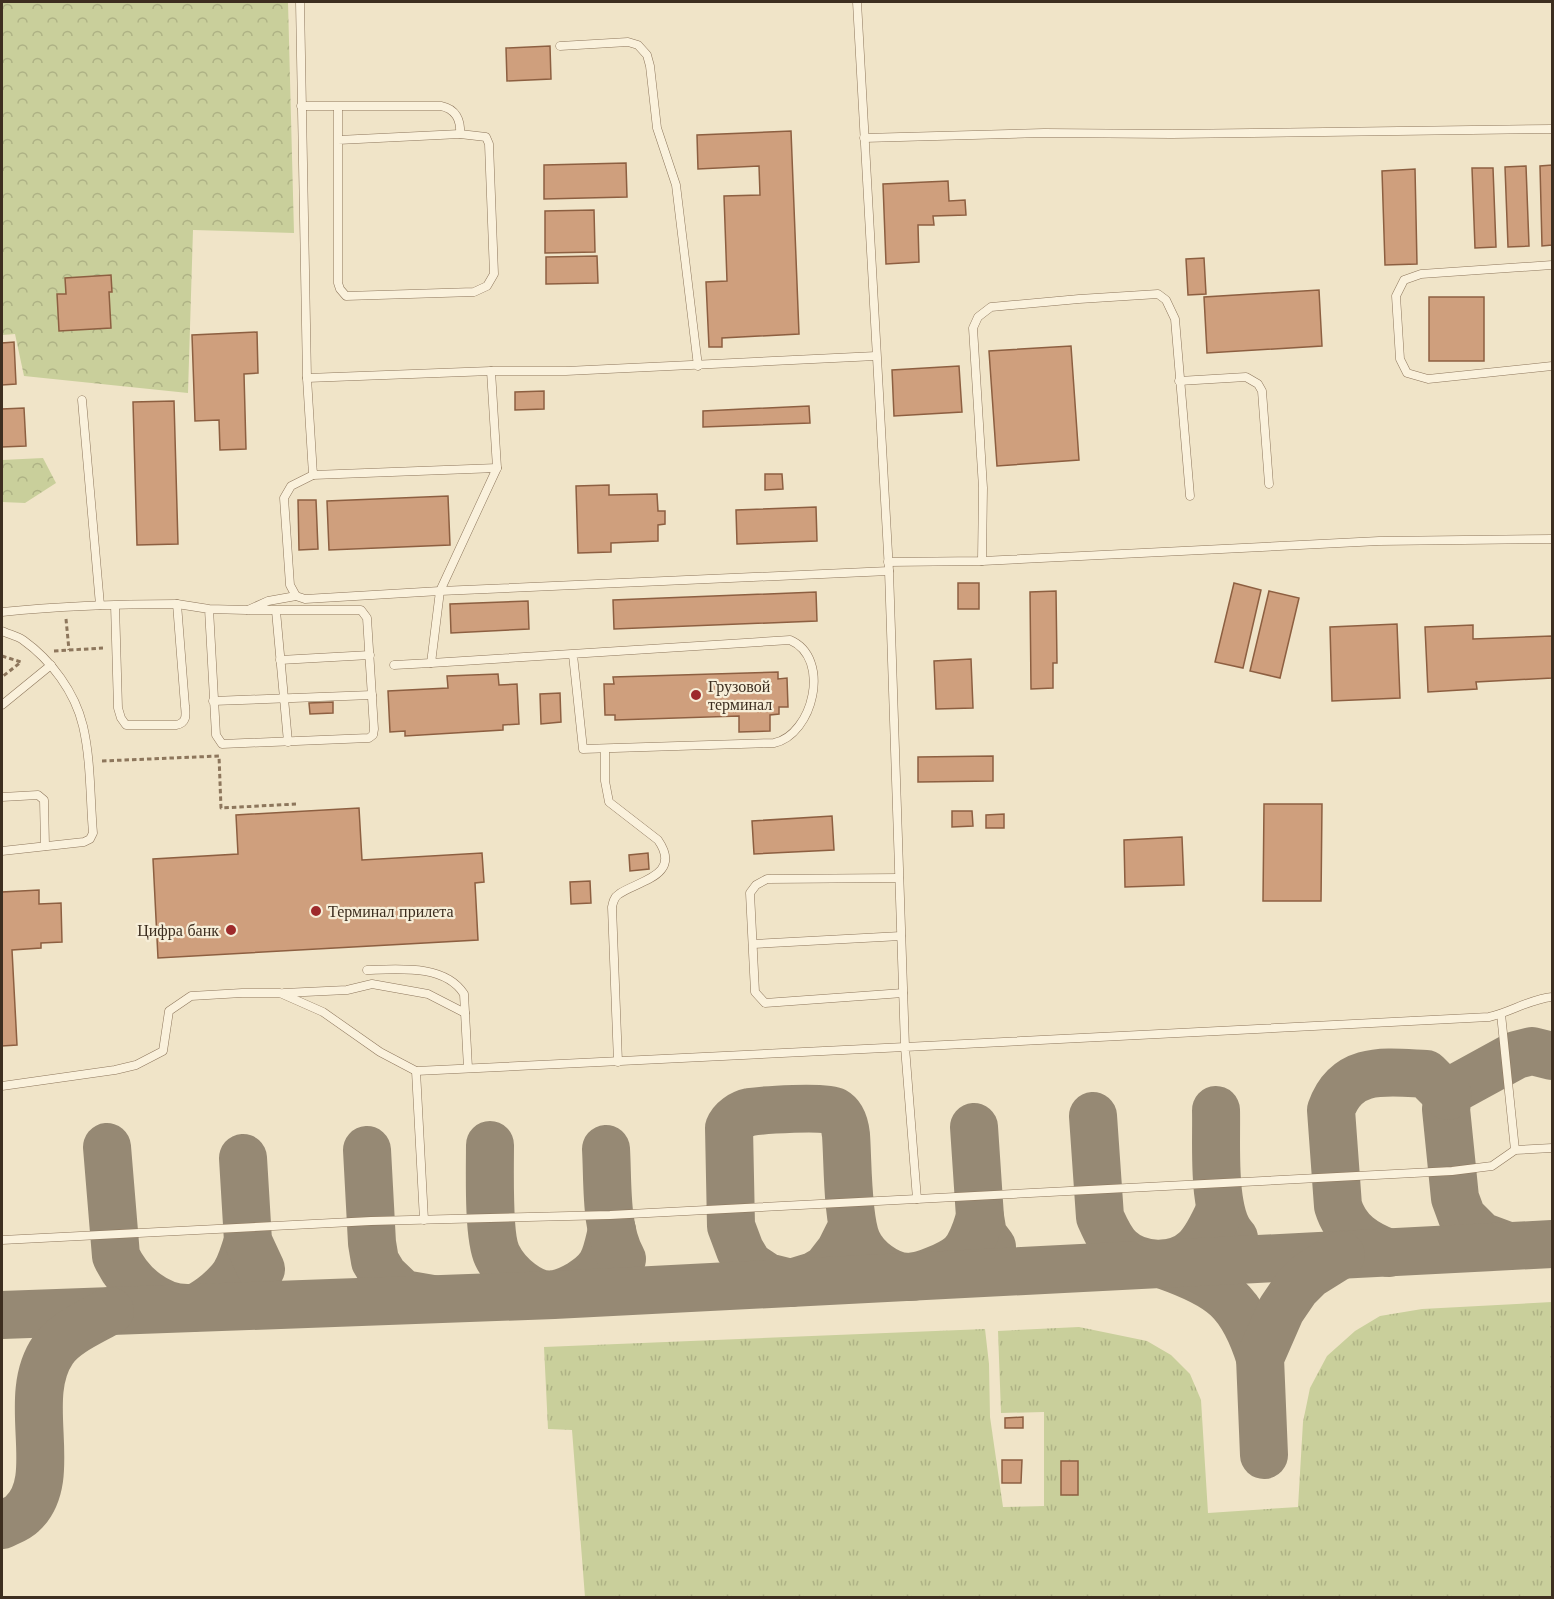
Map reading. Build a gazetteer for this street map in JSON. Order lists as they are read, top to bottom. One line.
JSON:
{"places":["Грузовой терминал","Терминал прилета","Цифра банк"]}
